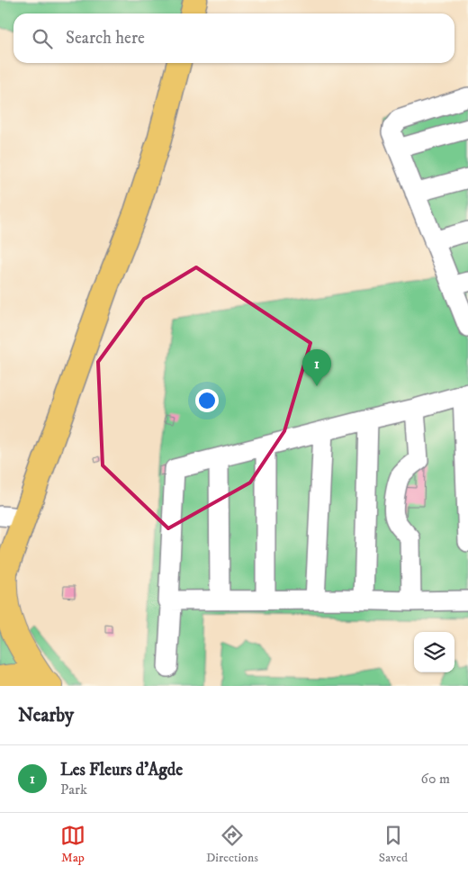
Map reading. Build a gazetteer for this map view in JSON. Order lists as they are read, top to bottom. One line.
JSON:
{"page":{"search":"Search here","pins":"1","heading":"Nearby","list":[{"mark":"1","name":"Les Fleurs d'Agde","note":"Park","value":"60 m"}],"nav":["Map","Directions","Saved"]}}
